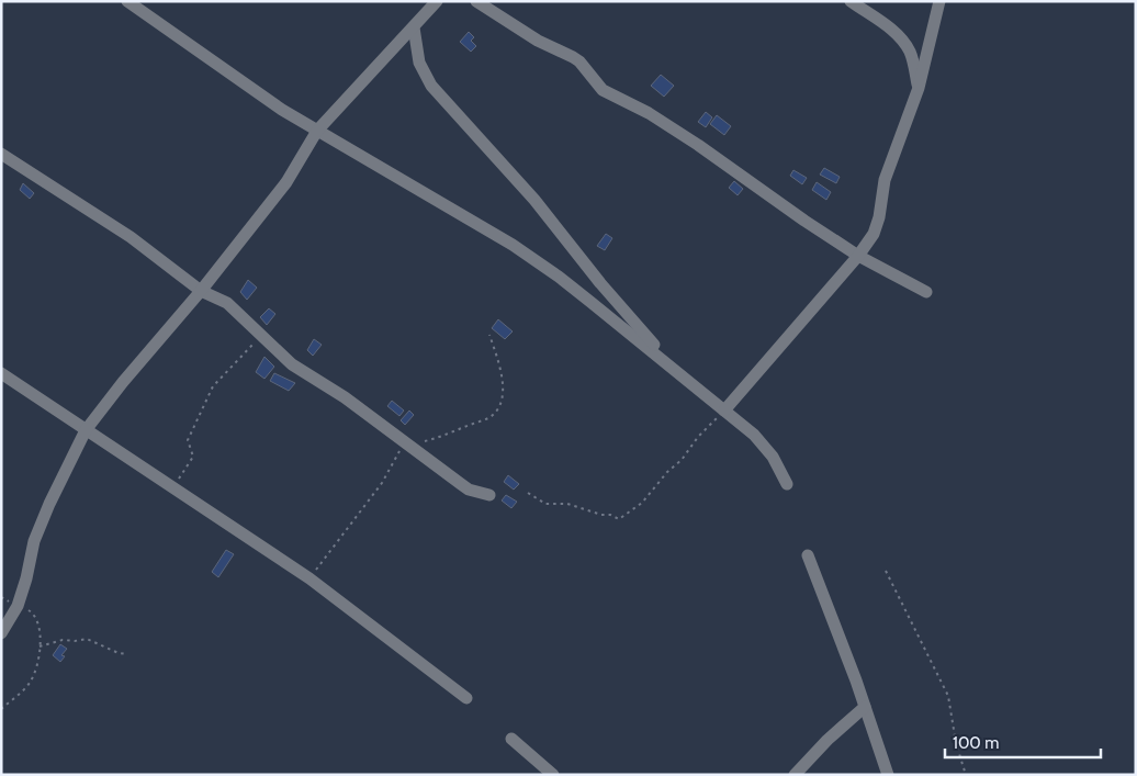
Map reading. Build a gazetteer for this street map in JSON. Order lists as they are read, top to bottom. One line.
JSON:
{"scale_bar":"100 m"}
